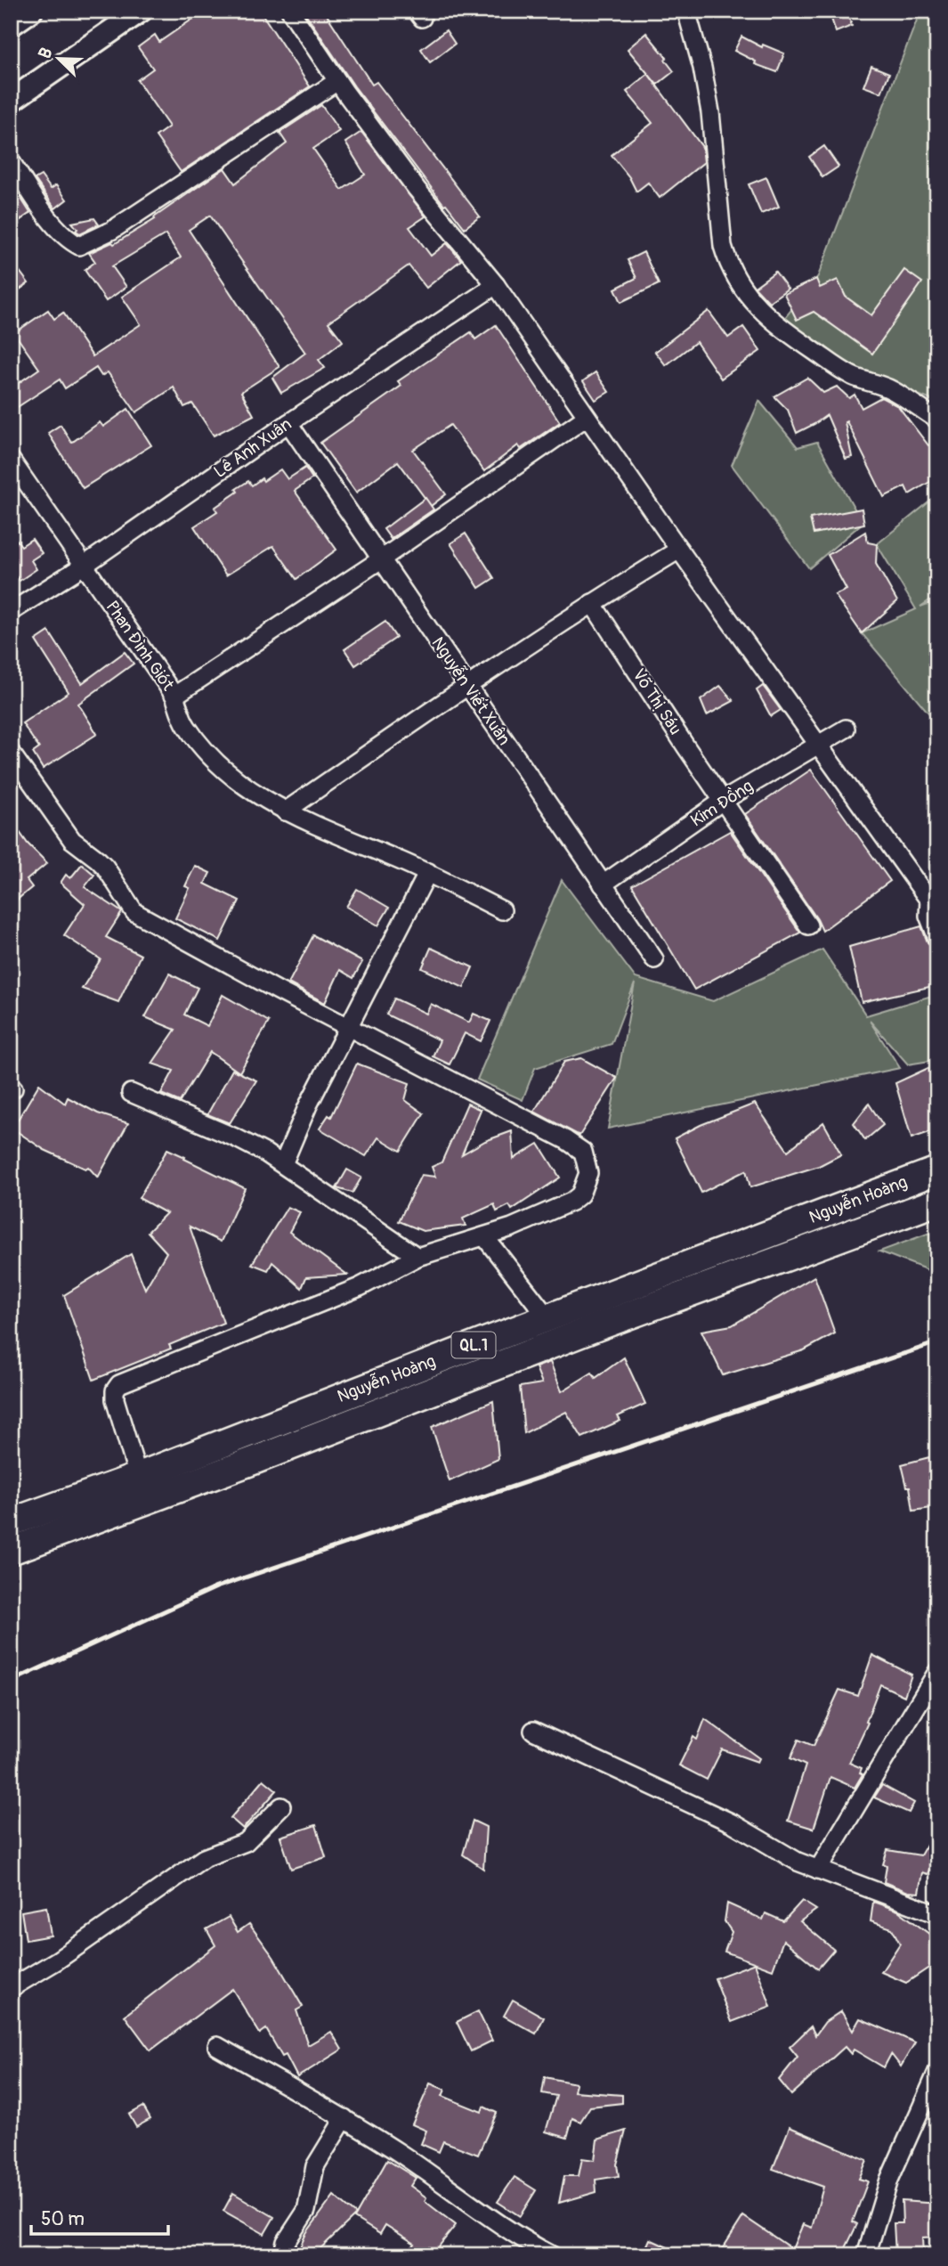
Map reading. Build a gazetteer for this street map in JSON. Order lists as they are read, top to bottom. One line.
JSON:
{"streets":{"highway":["Nguyễn Hoàng","QL.1"],"street":["Lê Anh Xuân","Phan Đình Giót","Nguyễn Viết Xuân","Võ Thị Sáu","Kim Đồng"]},"crossings":[["Lê Anh Xuân","Phan Đình Giót"],["Lê Anh Xuân","Nguyễn Viết Xuân"],["Nguyễn Viết Xuân","Kim Đồng"],["Võ Thị Sáu","Kim Đồng"]],"scale_bar":"50 m","north":"top left"}
